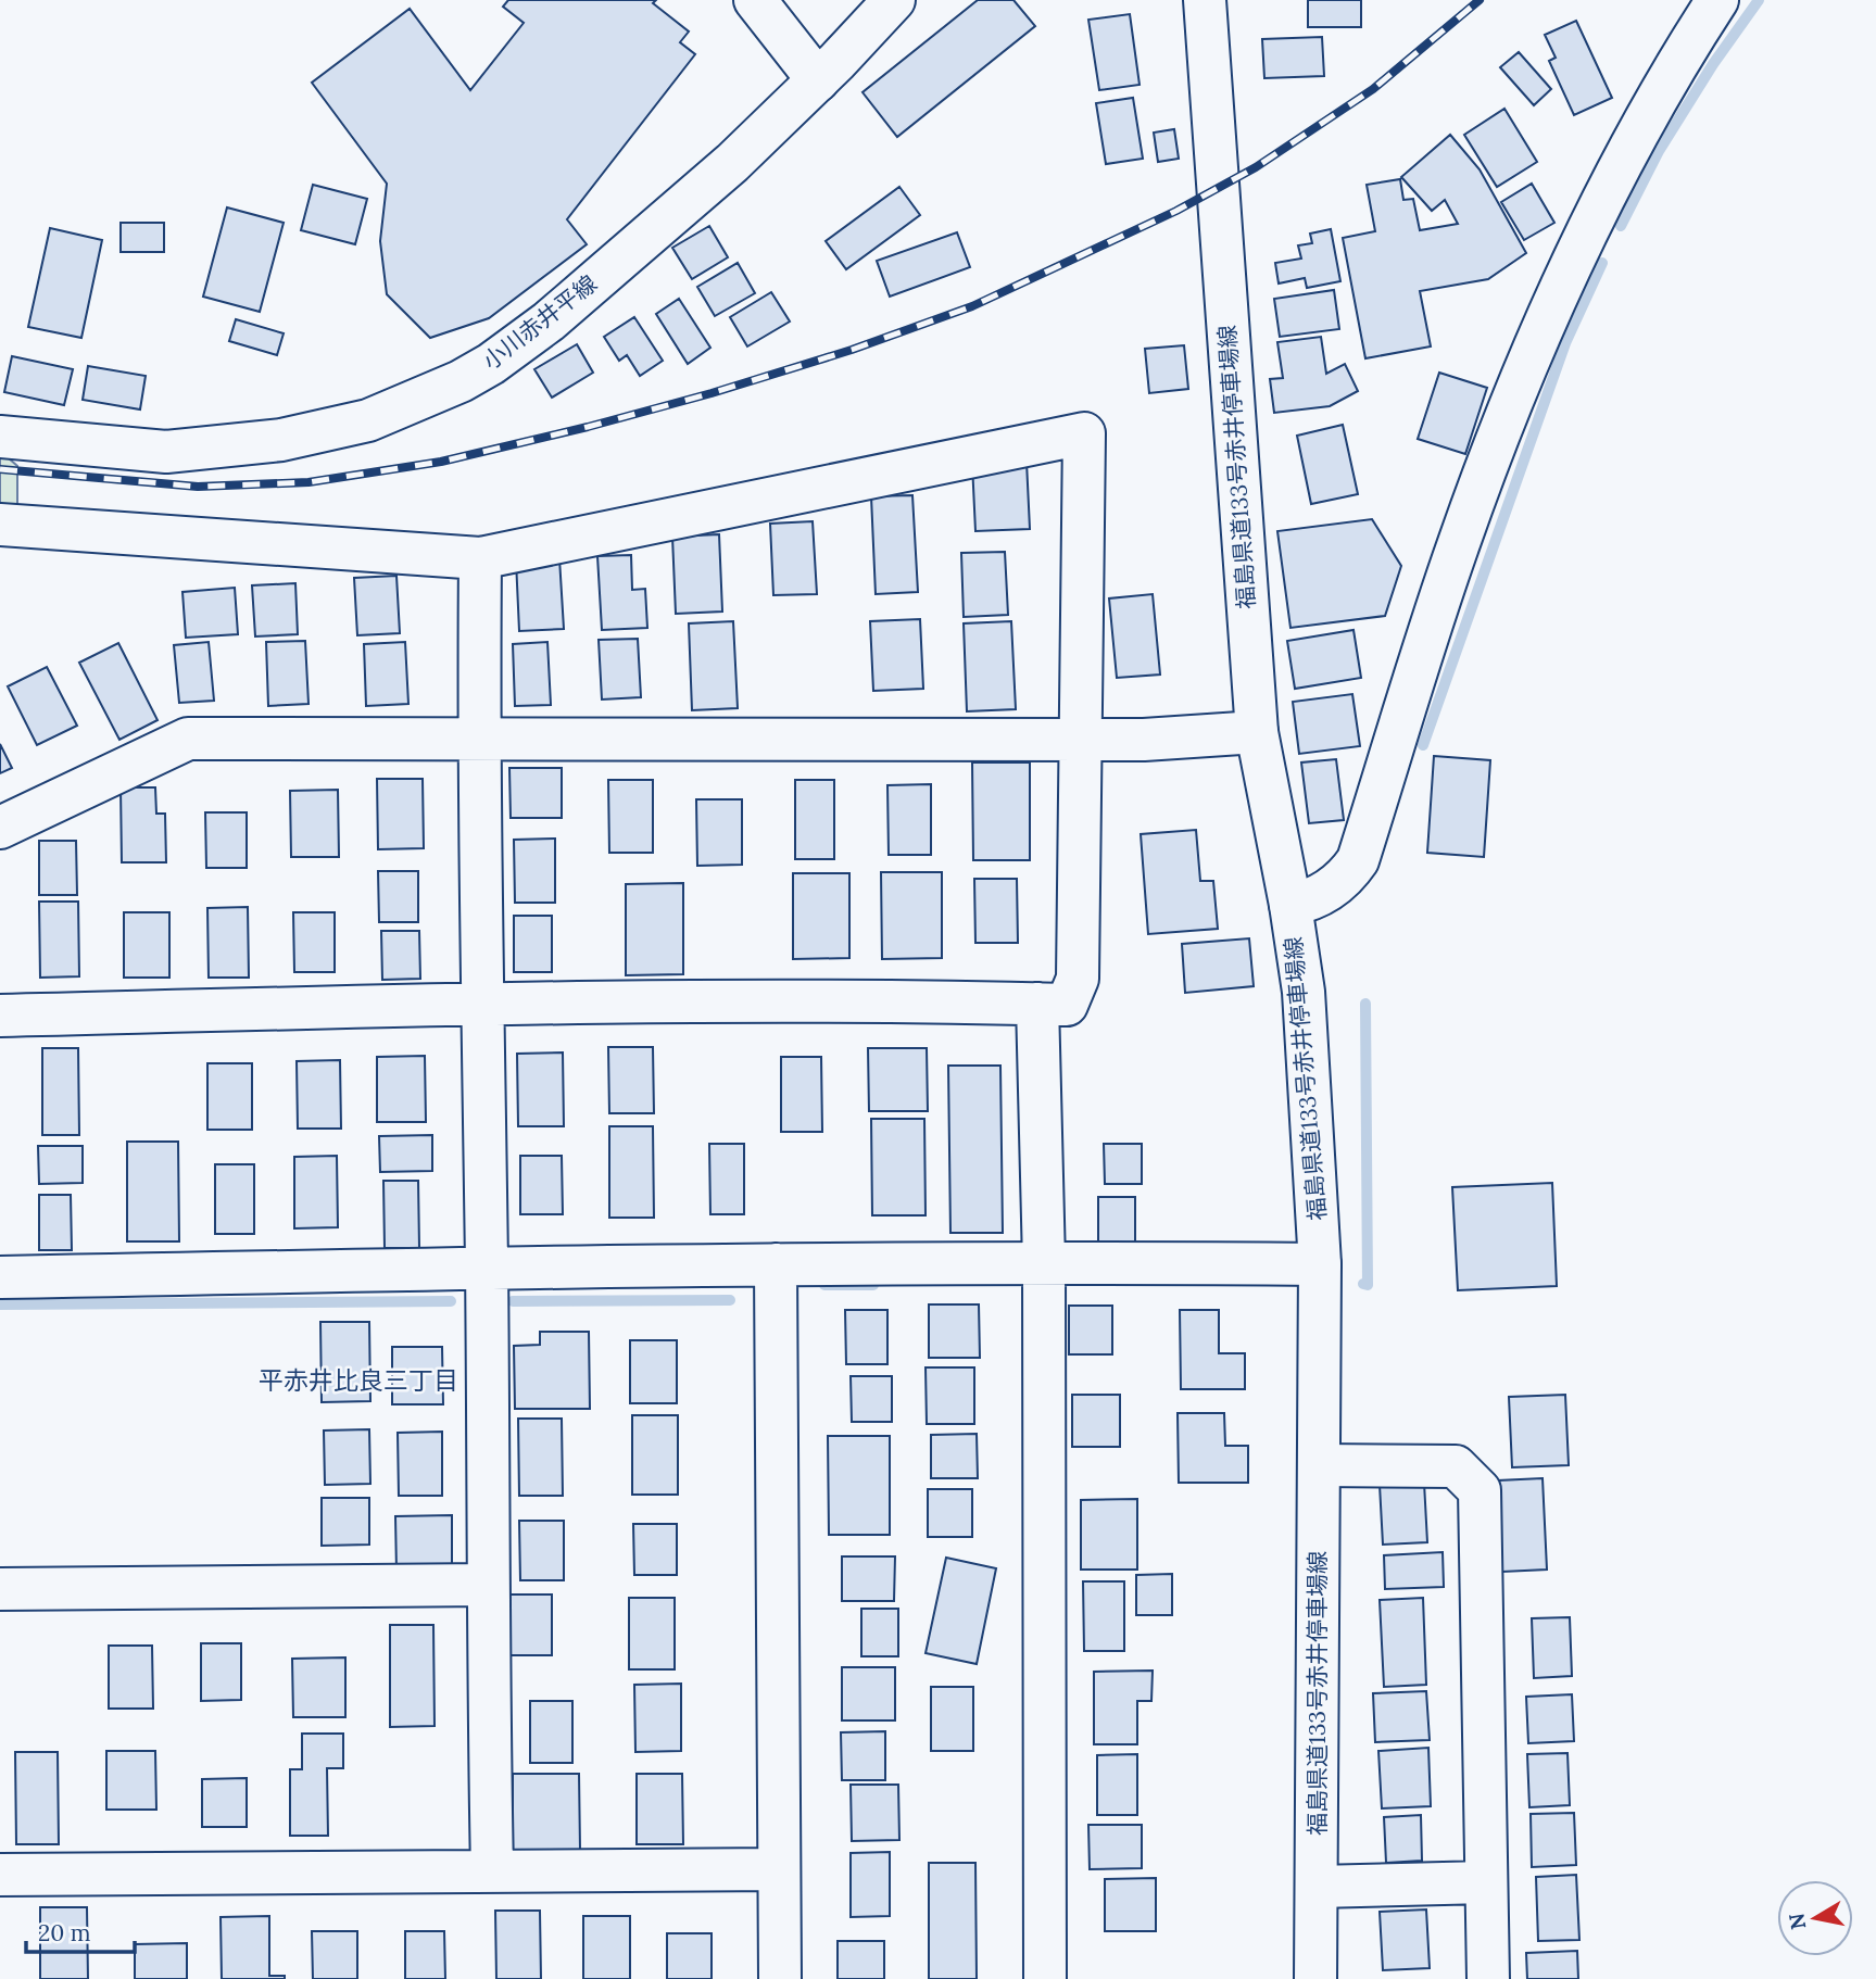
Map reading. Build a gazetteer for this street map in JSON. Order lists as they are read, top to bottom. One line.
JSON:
{"streets":{"street":["小川赤井平線","福島県道133号赤井停車場線"]},"districts":["平赤井比良三丁目"],"scale_bar":"20 m","north":"left"}
